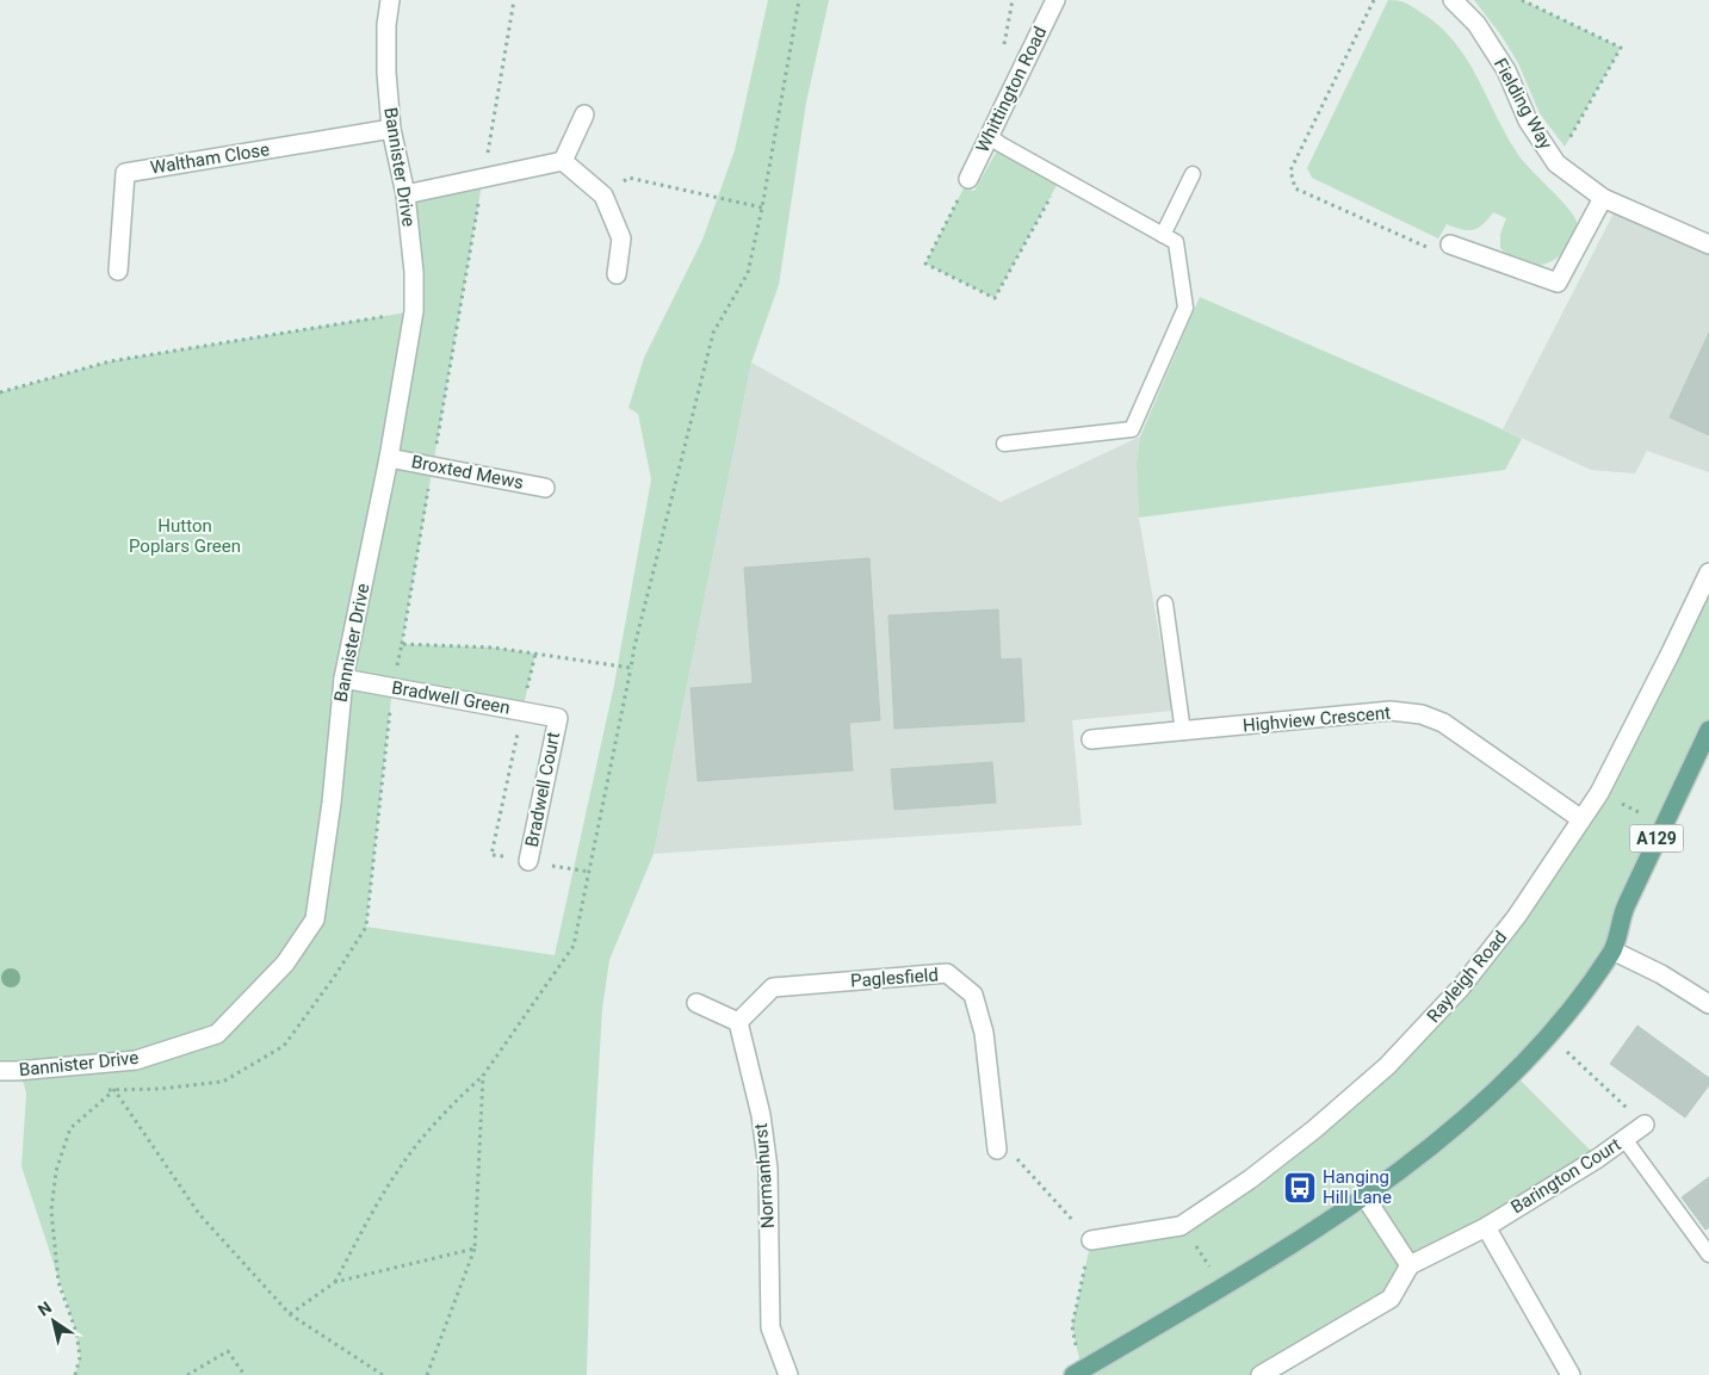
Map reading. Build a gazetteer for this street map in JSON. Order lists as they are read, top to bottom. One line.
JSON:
{"streets":{"main road":["A129"],"street":["Whittington Road","Fielding Way","Waltham Close","Bannister Drive","Broxted Mews","Bradwell Green","Highview Crescent","Bradwell Court","Rayleigh Road","Paglesfield","Normanhurst","Barington Court"]},"crossings":[["Waltham Close","Bannister Drive"],["Bannister Drive","Broxted Mews"],["Bannister Drive","Bradwell Green"],["Bradwell Green","Bradwell Court"],["Highview Crescent","Rayleigh Road"],["Paglesfield","Normanhurst"]],"parks":["Hutton Poplars Green"],"places":{"bus stop":["Hanging Hill Lane"]},"north":"top left"}
